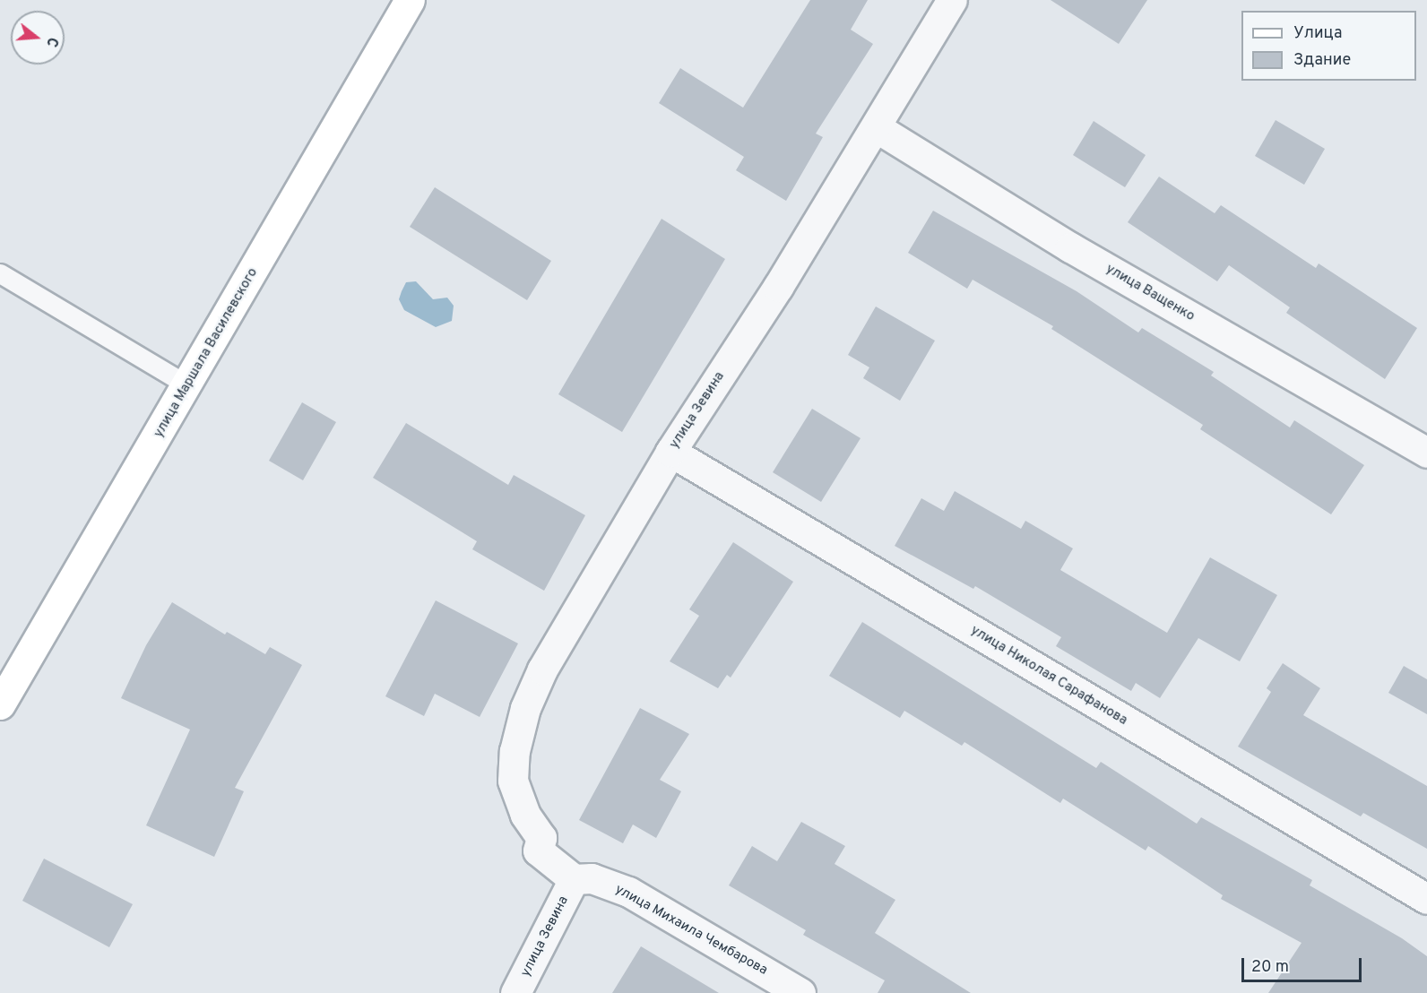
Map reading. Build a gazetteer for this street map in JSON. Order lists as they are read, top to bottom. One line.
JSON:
{"streets":{"main road":["улица Маршала Василевского"],"street":["улица Ващенко","улица Зевина","улица Николая Сарафанова","улица Михаила Чембарова"]},"crossings":[["улица Ващенко","улица Зевина"],["улица Зевина","улица Николая Сарафанова"],["улица Зевина","улица Михаила Чембарова"]],"legend":["Улица","Здание"],"scale_bar":"20 m","north":"right"}
